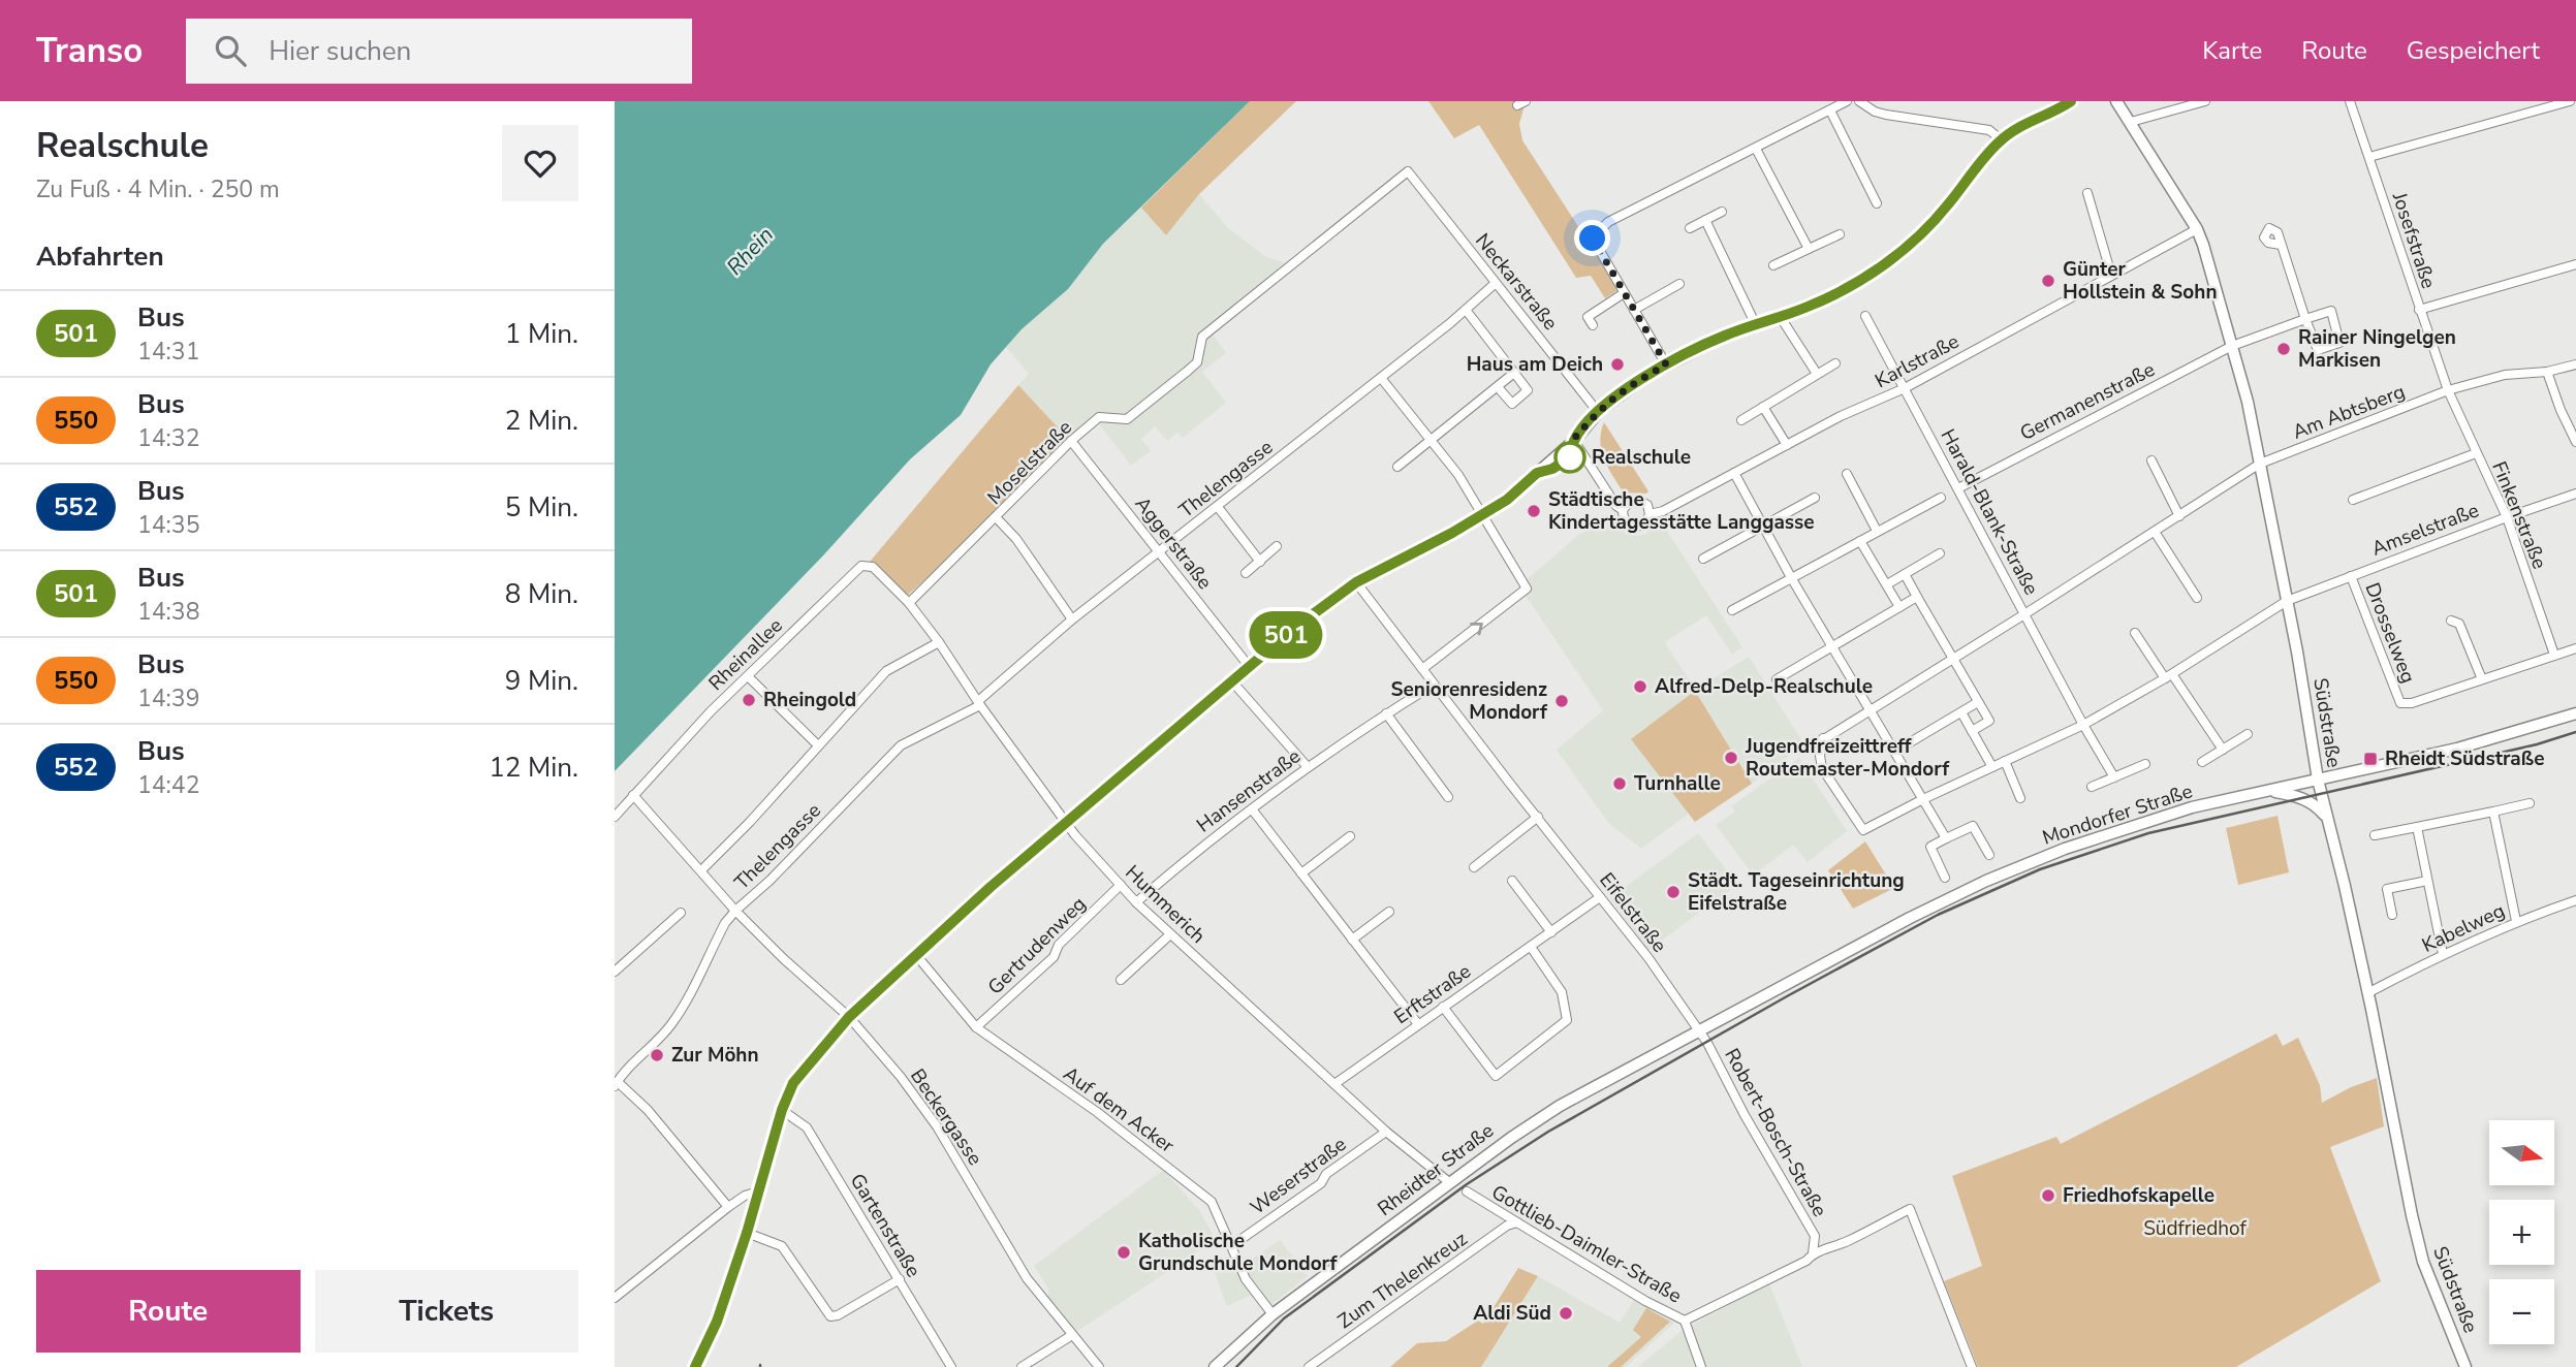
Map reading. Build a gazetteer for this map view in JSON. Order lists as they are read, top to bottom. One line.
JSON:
{"streets":{"street":["Josefstraße","Neckarstraße","Karlstraße","Germanenstraße","Am Abtsberg","Moselstraße","Thelengasse","Harald-Blank-Straße","Finkenstraße","Amselstraße","Aggerstraße","Drosselweg","Rheinallee","Südstraße","Hansenstraße","Mondorfer Straße","Hummerich","Eifelstraße","Kabelweg","Gertrudenweg","Erftstraße","Auf dem Acker","Beckergasse","Robert-Bosch-Straße","Rheidter Straße","Weserstraße","Gartenstraße","Gottlieb-Daimler-Straße","Zum Thelenkreuz"]},"crossings":[["Josefstraße","Am Abtsberg"],["Josefstraße","Finkenstraße"],["Neckarstraße","Moselstraße"],["Neckarstraße","Thelengasse"],["Karlstraße","Harald-Blank-Straße"],["Karlstraße","Südstraße"],["Germanenstraße","Harald-Blank-Straße"],["Germanenstraße","Südstraße"],["Am Abtsberg","Harald-Blank-Straße"],["Am Abtsberg","Finkenstraße"],["Am Abtsberg","Amselstraße"],["Am Abtsberg","Südstraße"],["Moselstraße","Aggerstraße"],["Moselstraße","Rheinallee"],["Moselstraße","Hummerich"],["Thelengasse","Aggerstraße"],["Thelengasse","Hummerich"],["Thelengasse","Beckergasse"],["Harald-Blank-Straße","Amselstraße"],["Finkenstraße","Amselstraße"],["Finkenstraße","Drosselweg"],["Amselstraße","Drosselweg"],["Amselstraße","Südstraße"],["Rheinallee","Hummerich"],["Rheinallee","Beckergasse"],["Südstraße","Mondorfer Straße"],["Südstraße","Kabelweg"],["Hansenstraße","Hummerich"],["Hansenstraße","Eifelstraße"],["Mondorfer Straße","Eifelstraße"],["Mondorfer Straße","Robert-Bosch-Straße"],["Mondorfer Straße","Rheidter Straße"],["Hummerich","Gertrudenweg"],["Hummerich","Erftstraße"],["Hummerich","Rheidter Straße"],["Hummerich","Weserstraße"],["Eifelstraße","Erftstraße"],["Eifelstraße","Robert-Bosch-Straße"],["Eifelstraße","Rheidter Straße"],["Gertrudenweg","Auf dem Acker"],["Auf dem Acker","Rheidter Straße"],["Auf dem Acker","Weserstraße"],["Robert-Bosch-Straße","Rheidter Straße"],["Gottlieb-Daimler-Straße","Zum Thelenkreuz"]],"water":["Rhein"],"parks":["Südfriedhof"],"places":{"other":["Günter Hollstein & Sohn","Rainer Ningelgen Markisen","Haus am Deich","Realschule","Städtische Kindertagesstätte Langgasse","Alfred-Delp-Realschule","Rheingold","Seniorenresidenz Mondorf","Jugendfreizeittreff Routemaster-Mondorf","Turnhalle","Städt. Tageseinrichtung Eifelstraße","Zur Möhn","Friedhofskapelle","Katholische Grundschule Mondorf","Aldi Süd"],"transit":["Rheidt Südstraße"]},"lines":["bus line 501"],"north":"right","page":{"header":"Transo","search":"Hier suchen","nav":["Karte","Route","Gespeichert"],"heading":[["Realschule","Zu Fuß · 4 Min. · 250 m"],"Abfahrten"],"on_map":"501","list":[{"mark":"501","name":"Bus","note":"14:31","value":"1 Min."},{"mark":"550","name":"Bus","note":"14:32","value":"2 Min."},{"mark":"552","name":"Bus","note":"14:35","value":"5 Min."},{"mark":"501","name":"Bus","note":"14:38","value":"8 Min."},{"mark":"550","name":"Bus","note":"14:39","value":"9 Min."},{"mark":"552","name":"Bus","note":"14:42","value":"12 Min."}],"map_buttons":["+","−"],"buttons":["Route","Tickets"]}}
